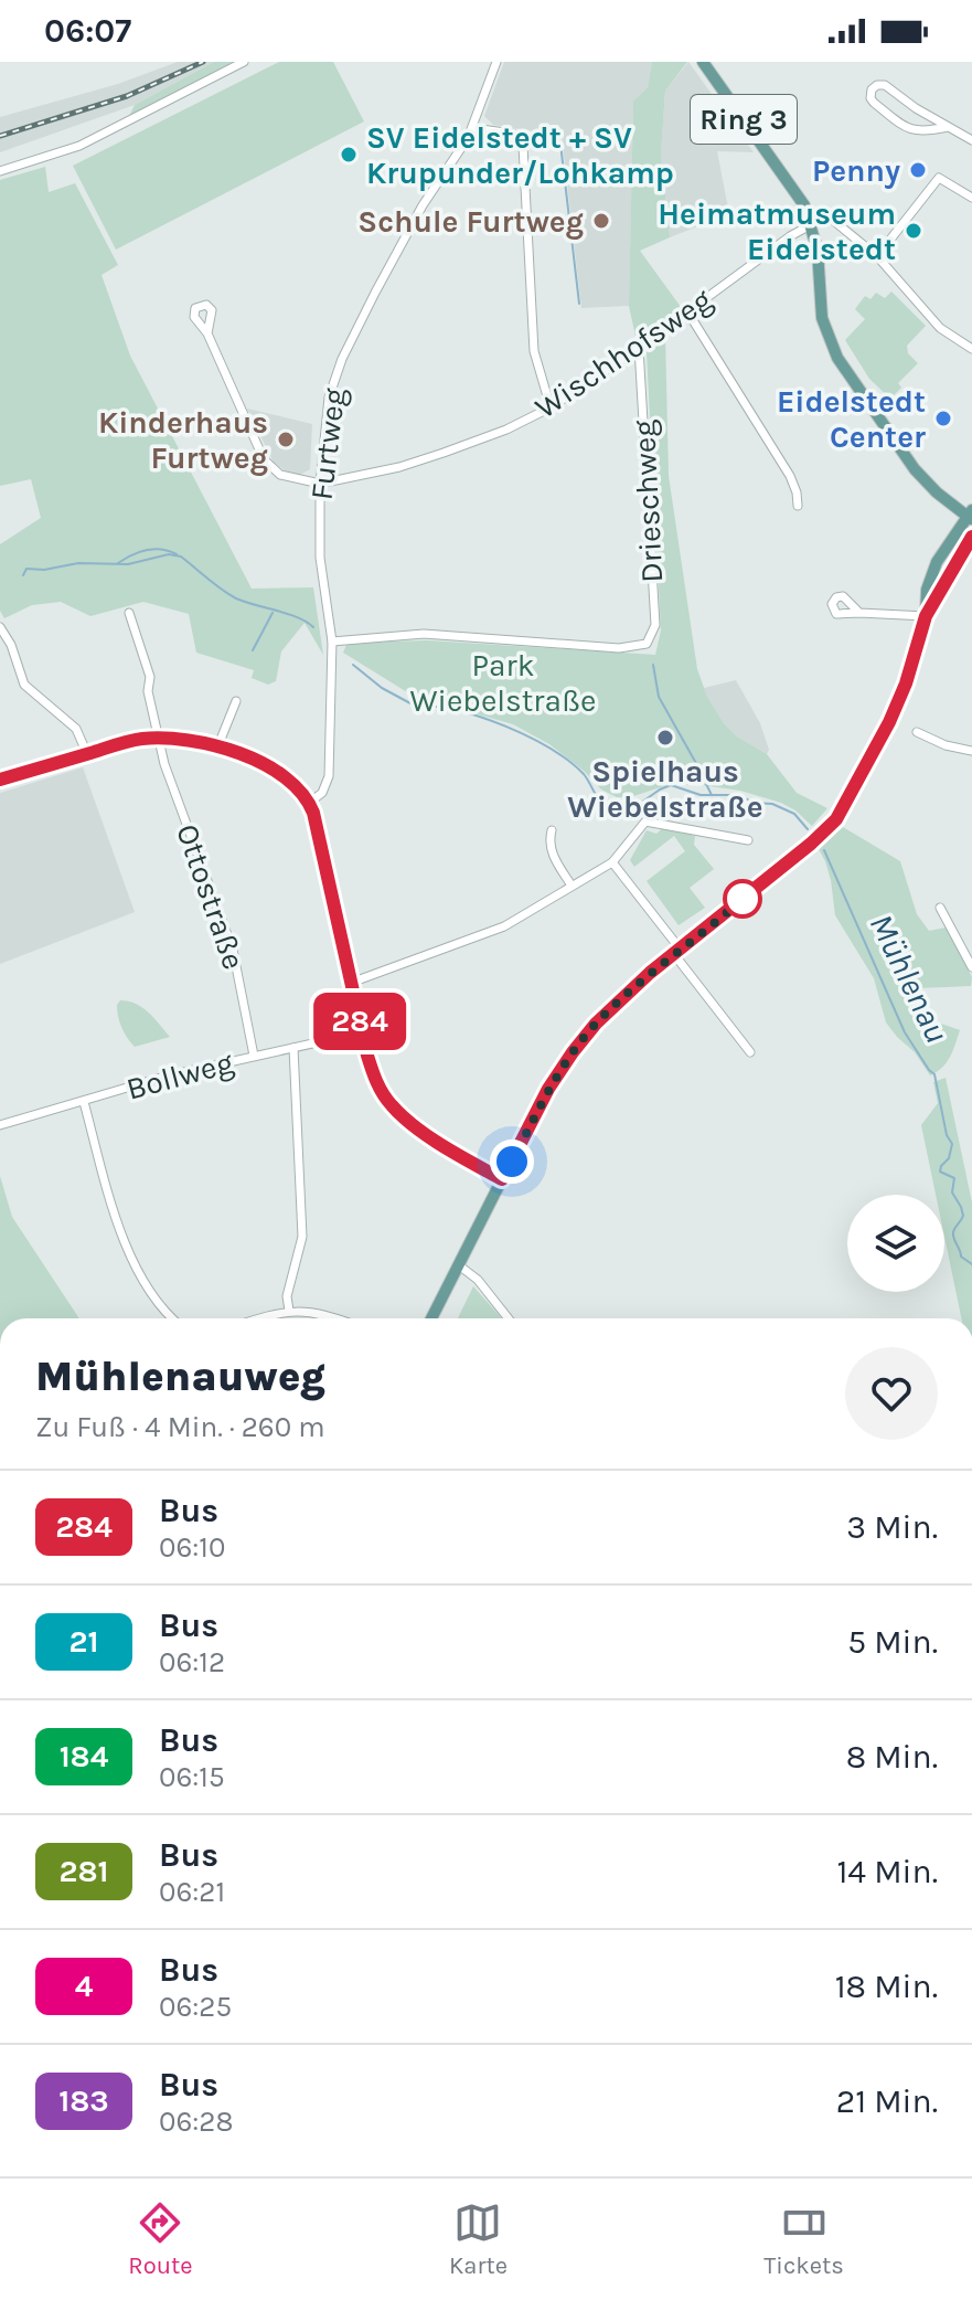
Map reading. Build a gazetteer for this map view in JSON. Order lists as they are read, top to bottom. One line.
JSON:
{"streets":{"main road":["Ring 3"],"street":["Wischhofsweg","Furtweg","Drieschweg","Ottostraße","Bollweg"]},"crossings":[["Ring 3","Wischhofsweg"],["Wischhofsweg","Furtweg"],["Wischhofsweg","Drieschweg"],["Furtweg","Drieschweg"],["Ottostraße","Bollweg"]],"water":["Mühlenau"],"parks":["Park Wiebelstraße"],"places":["SV Eidelstedt + SV Krupunder/Lohkamp","Penny","Schule Furtweg","Heimatmuseum Eidelstedt","Eidelstedt Center","Kinderhaus Furtweg","Spielhaus Wiebelstraße"],"lines":["bus line 284"],"page":{"status":"06:07","on_map":"284","heading":["Mühlenauweg","Zu Fuß · 4 Min. · 260 m"],"list":[{"mark":"284","name":"Bus","note":"06:10","value":"3 Min."},{"mark":"21","name":"Bus","note":"06:12","value":"5 Min."},{"mark":"184","name":"Bus","note":"06:15","value":"8 Min."},{"mark":"281","name":"Bus","note":"06:21","value":"14 Min."},{"mark":"4","name":"Bus","note":"06:25","value":"18 Min."},{"mark":"183","name":"Bus","note":"06:28","value":"21 Min."}],"tabs":["Route","Karte","Tickets"]}}
